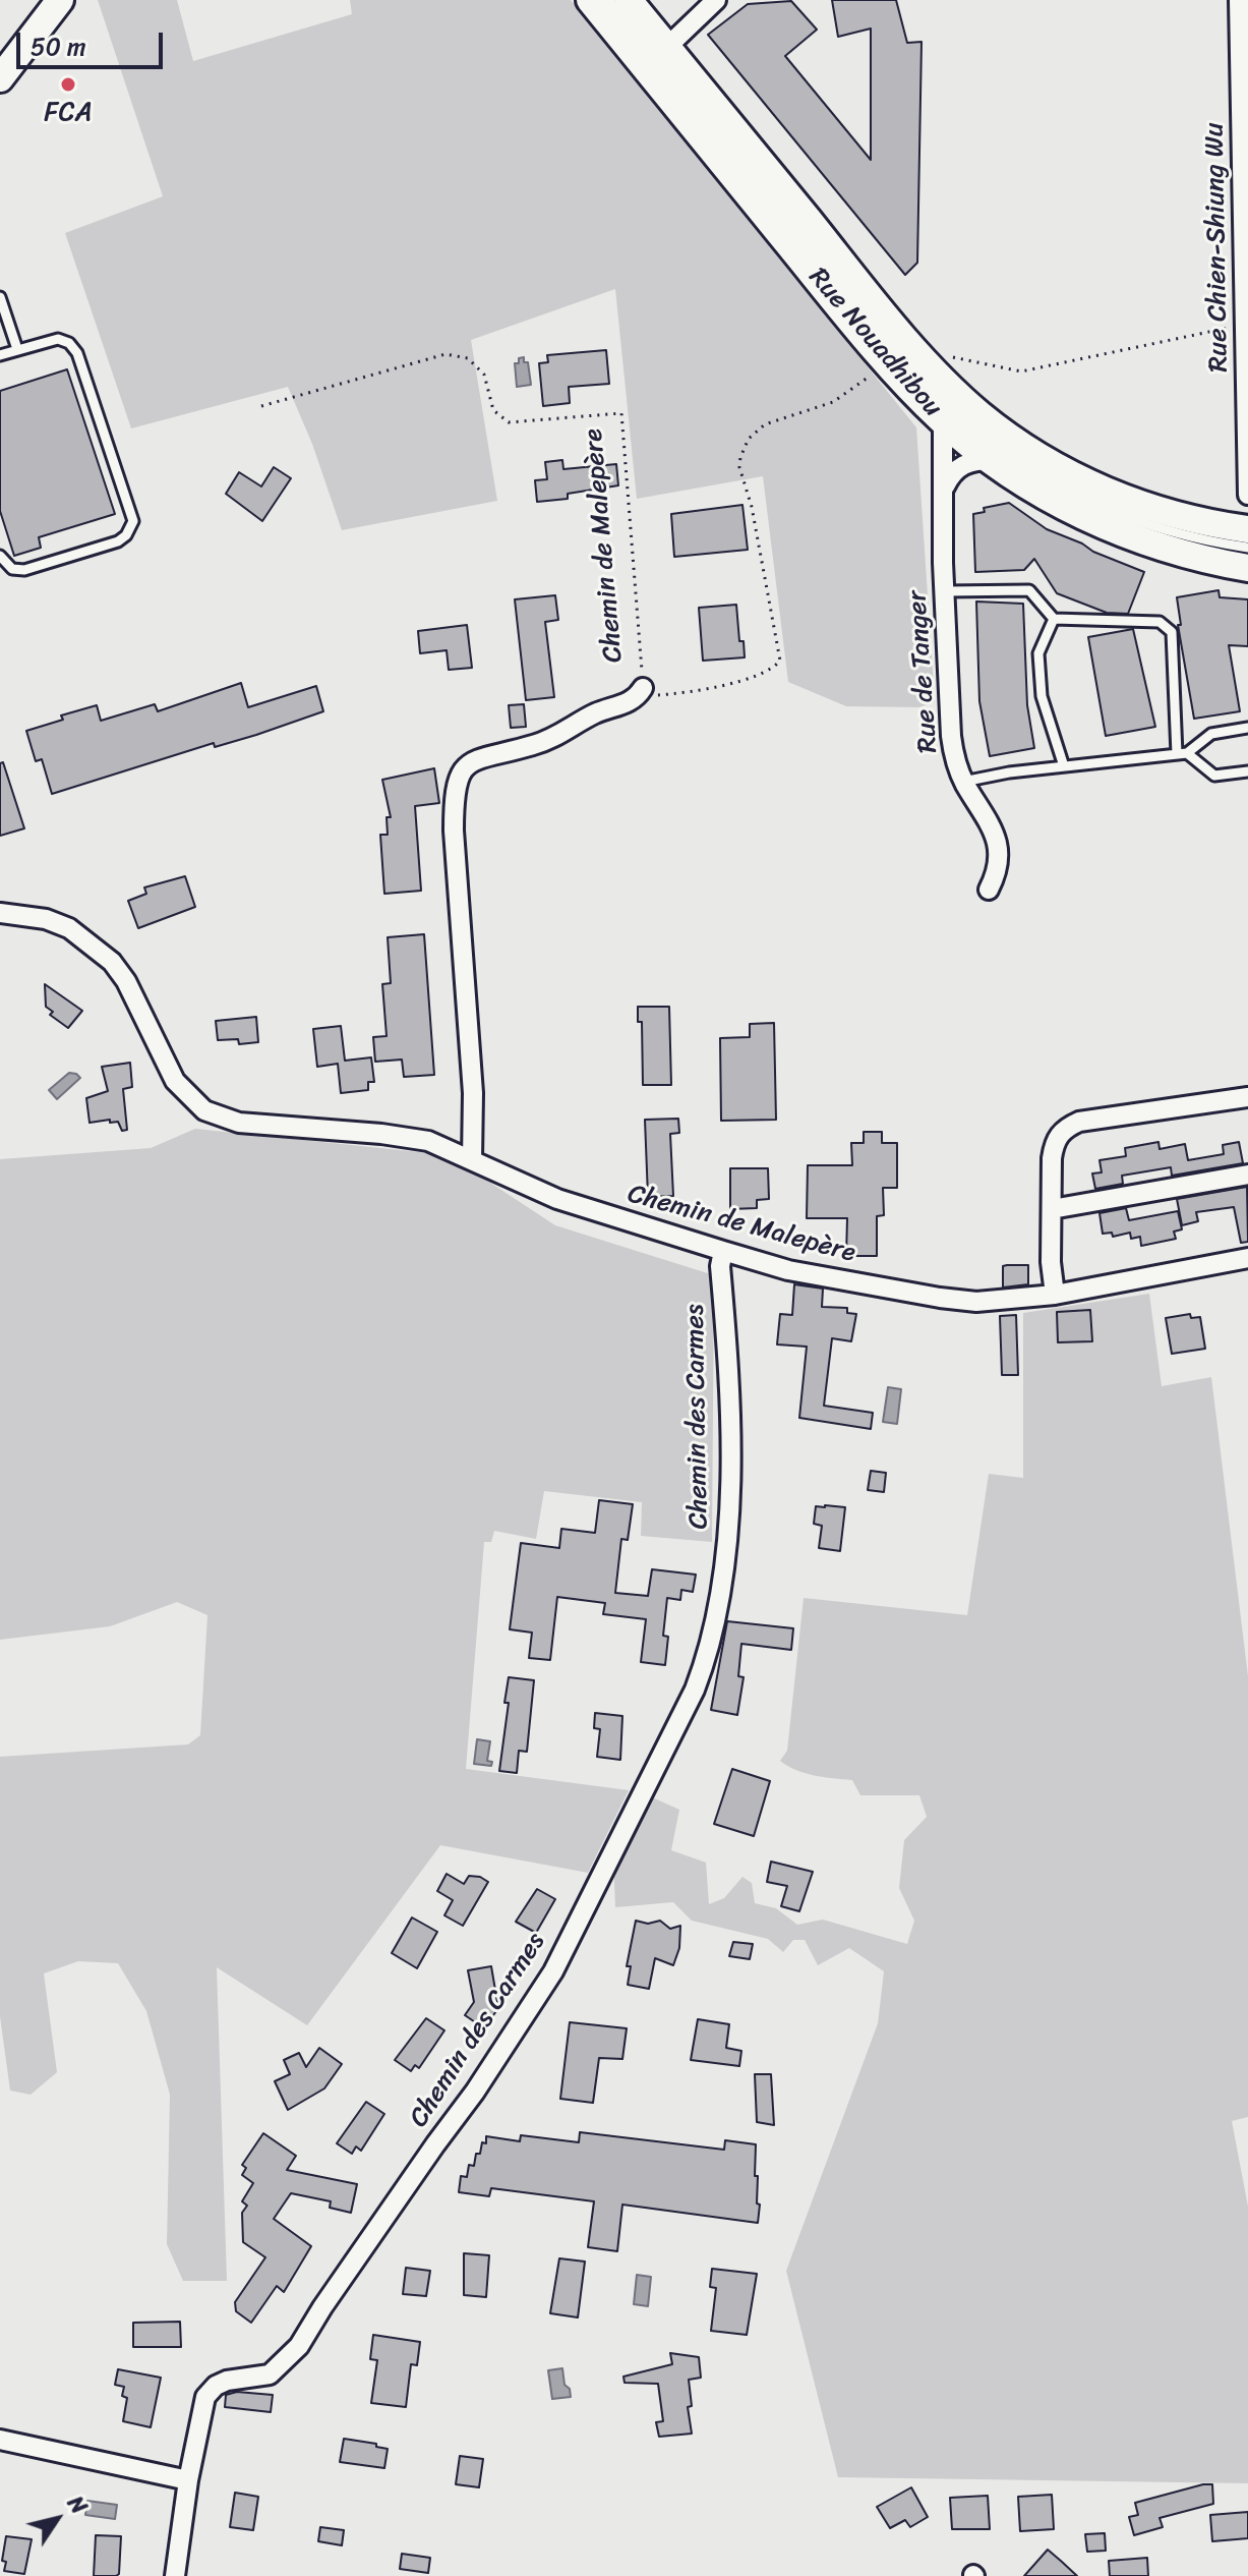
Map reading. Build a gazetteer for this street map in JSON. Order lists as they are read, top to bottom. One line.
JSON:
{"streets":{"street":["Rue Chien-Shiung Wu","Rue Nouadhibou","Chemin de Malepère","Rue de Tanger","Chemin des Carmes"]},"crossings":[["Rue Nouadhibou","Chemin de Malepère"],["Rue Nouadhibou","Rue de Tanger"],["Chemin de Malepère","Chemin des Carmes"]],"places":["FCA"],"scale_bar":"50 m","north":"top right"}
